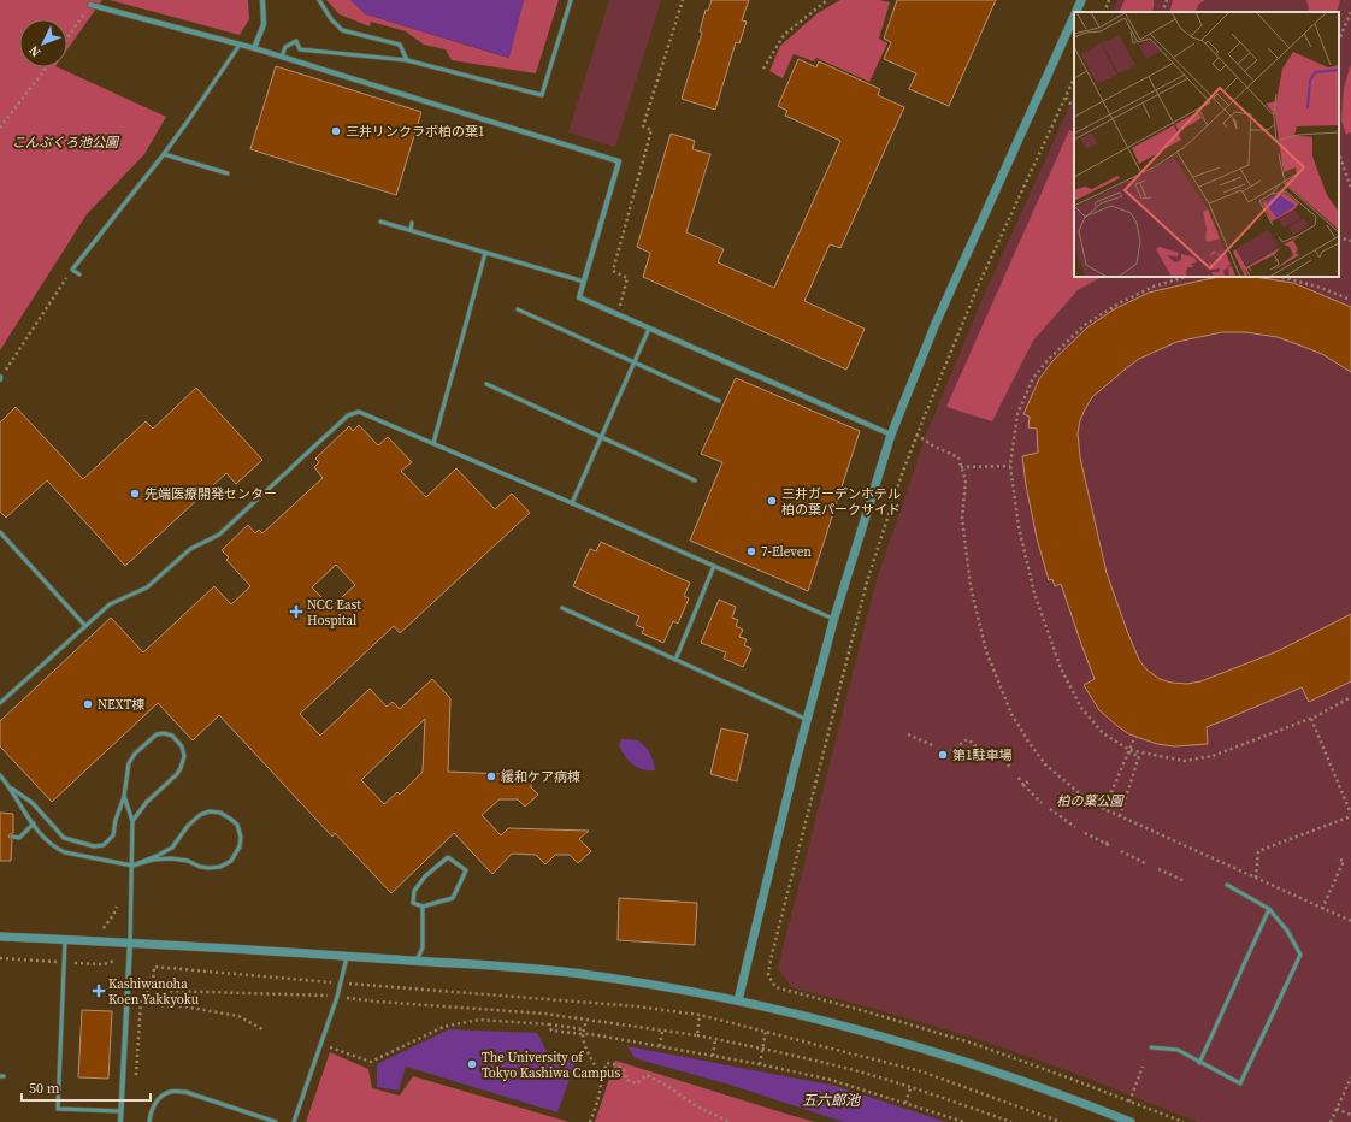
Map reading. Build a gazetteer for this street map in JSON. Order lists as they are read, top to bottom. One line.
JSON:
{"water":["五六郎池"],"parks":["こんぶくろ池公園","柏の葉公園"],"places":{"other":["三井リンクラボ柏の葉1","先端医療開発センター","三井ガーデンホテル 柏の葉パークサイド","7-Eleven","NEXT棟","第1駐車場","緩和ケア病棟","The University of Tokyo Kashiwa Campus"],"health":["NCC East Hospital","Kashiwanoha Koen Yakkyoku"]},"scale_bar":"50 m","north":"bottom left"}
